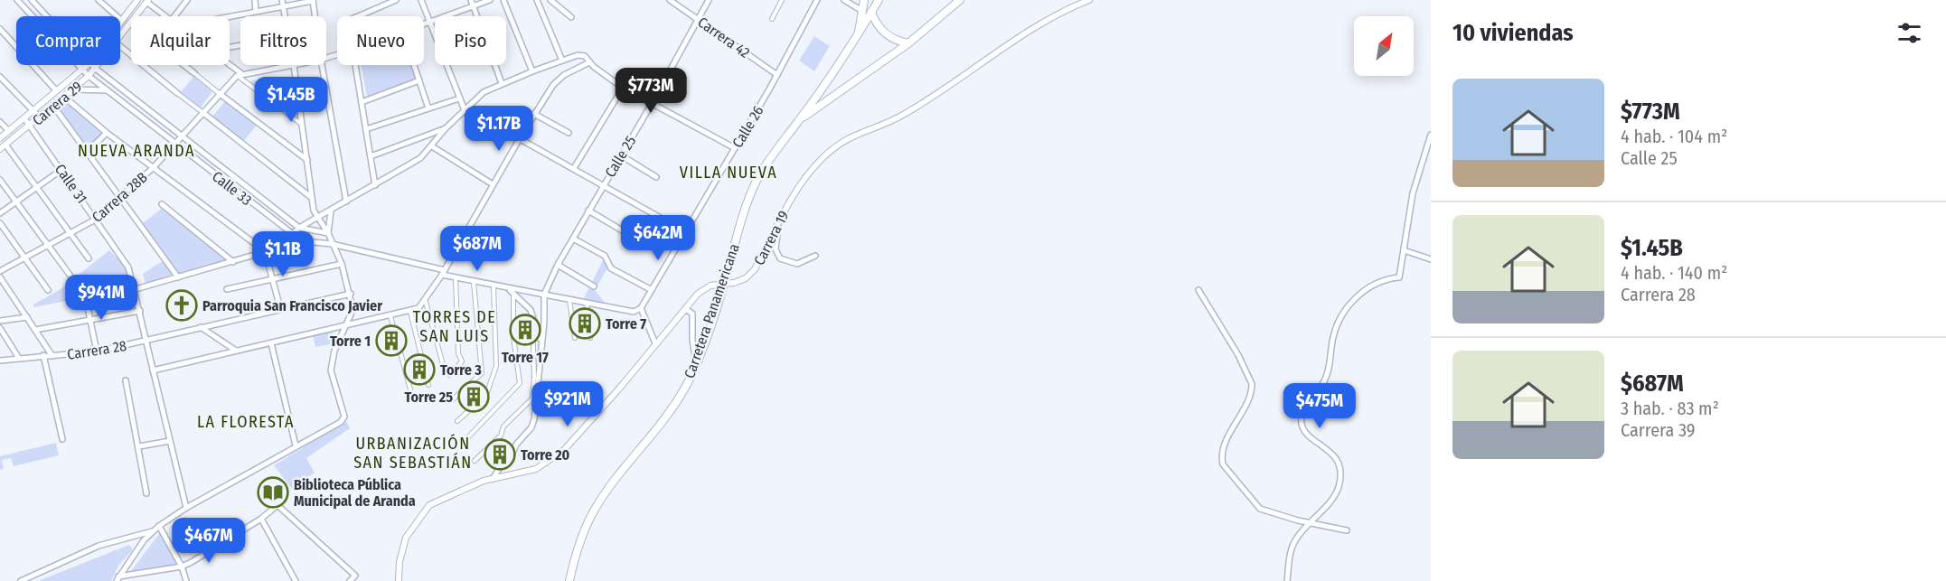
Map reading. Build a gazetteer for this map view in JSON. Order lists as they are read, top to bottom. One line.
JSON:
{"streets":{"highway":["Carretera Panamericana"],"street":["Carrera 42","Carrera 29","Calle 26","Calle 25","Calle 31","Calle 33","Carrera 28B","Carrera 19","Carrera 28"]},"crossings":[["Carrera 42","Calle 26"],["Carrera 42","Calle 25"],["Carrera 29","Calle 31"],["Carrera 29","Calle 33"],["Calle 26","Calle 33"],["Calle 25","Calle 33"],["Calle 31","Carrera 28B"],["Calle 31","Carrera 28"],["Calle 33","Carrera 28B"]],"districts":["NUEVA ARANDA","VILLA NUEVA","TORRES DE SAN LUIS","LA FLORESTA","URBANIZACIÓN SAN SEBASTIÁN"],"places":{"church":["Parroquia San Francisco Javier"],"building":["Torre 7","Torre 17","Torre 1","Torre 3","Torre 25","Torre 20"],"library":["Biblioteca Pública Municipal de Aranda"]},"north":"top right","page":{"heading":"10 viviendas","chip":["Comprar","Alquilar","Filtros","Nuevo","Piso"],"list":[{"name":"$773M","note":"4 hab. · 104 m² · Calle 25"},{"name":"$1.45B","note":"4 hab. · 140 m² · Carrera 28"},{"name":"$687M","note":"3 hab. · 83 m² · Carrera 39"}],"price":["$773M","$1.45B","$1.17B","$642M","$687M","$1.1B","$941M","$921M","$475M","$467M"]}}
